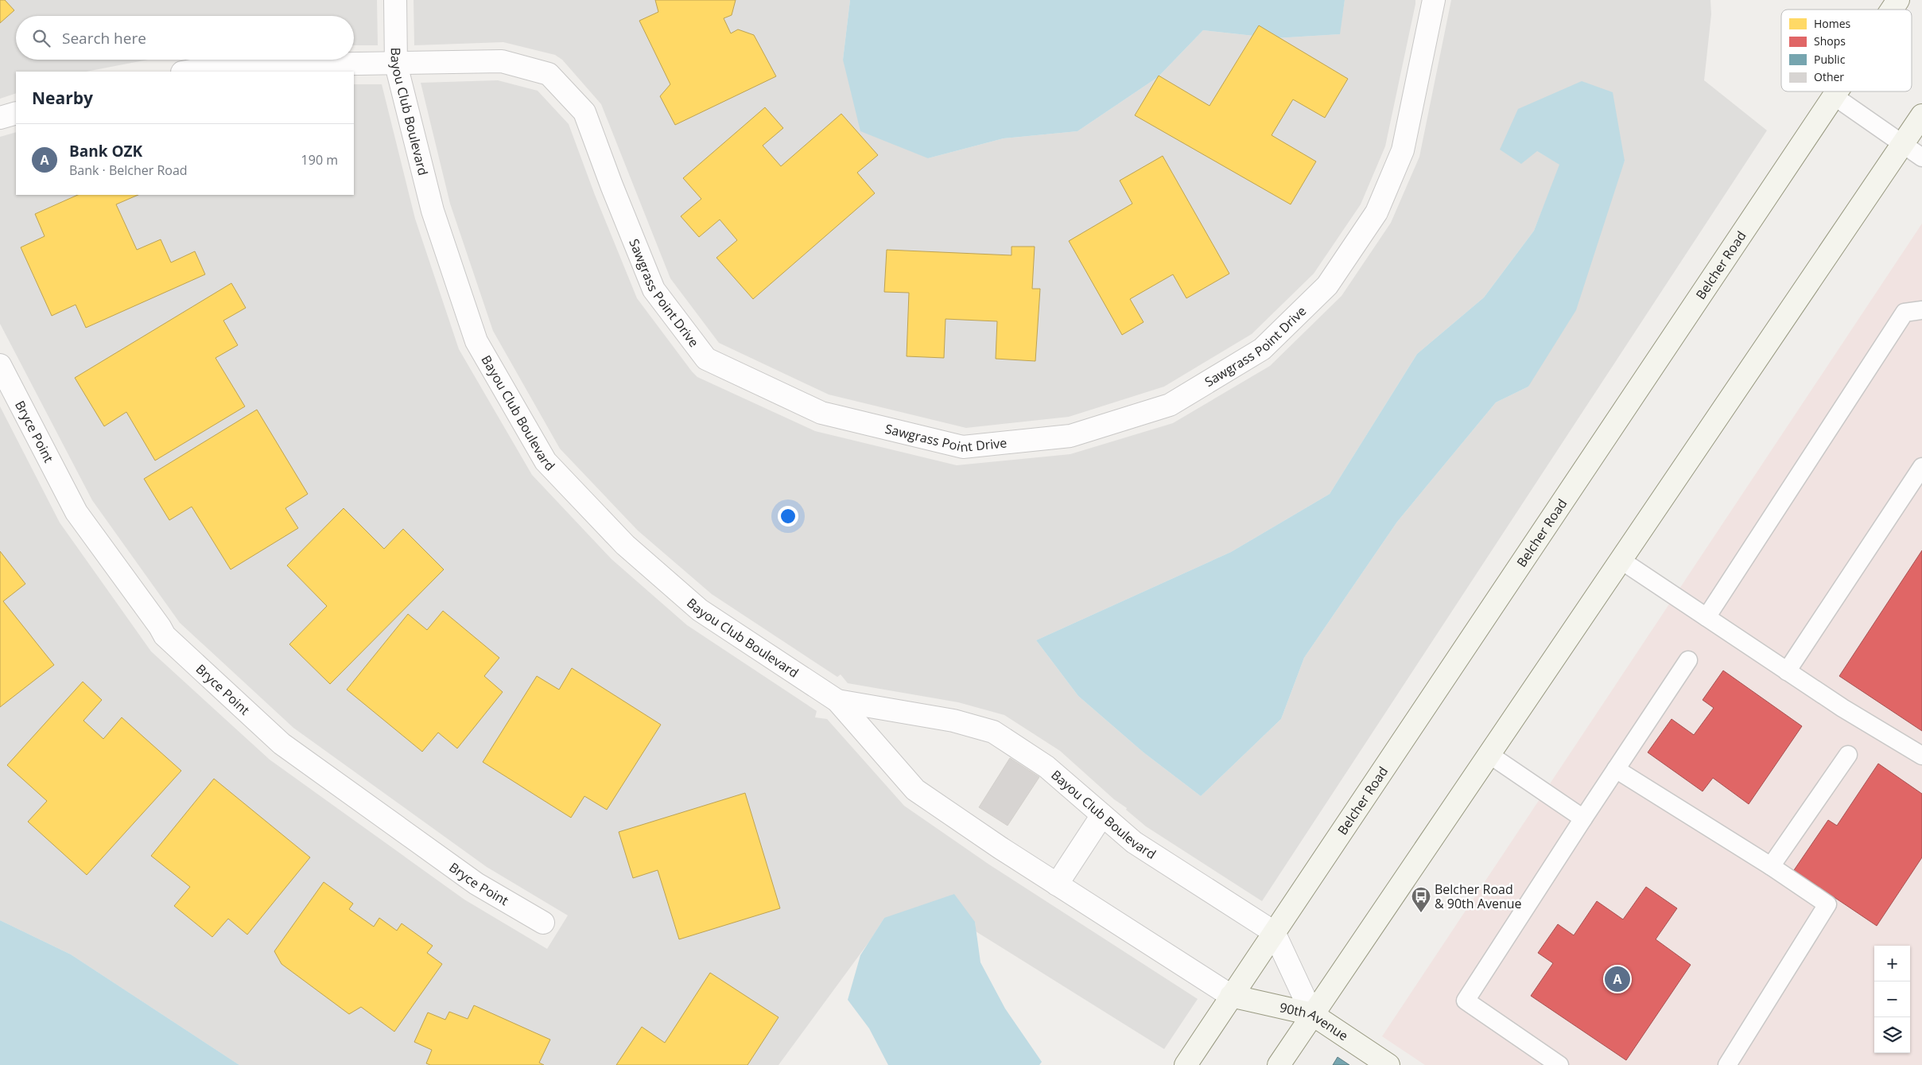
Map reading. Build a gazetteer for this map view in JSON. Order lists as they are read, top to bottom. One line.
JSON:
{"streets":{"main road":["Belcher Road","90th Avenue"],"street":["Bayou Club Boulevard","Sawgrass Point Drive","Bryce Point"]},"crossings":[["Bayou Club Boulevard","Belcher Road"],["Bayou Club Boulevard","Sawgrass Point Drive"],["Bayou Club Boulevard","90th Avenue"],["Belcher Road","90th Avenue"]],"places":{"bus stop":["Belcher Road & 90th Avenue"]},"legend":["Homes","Shops","Public","Other"],"page":{"search":"Search here","heading":"Nearby","list":[{"mark":"A","name":"Bank OZK","note":"Bank · Belcher Road","value":"190 m"}],"map_buttons":["+","−"],"pins":"A"}}
